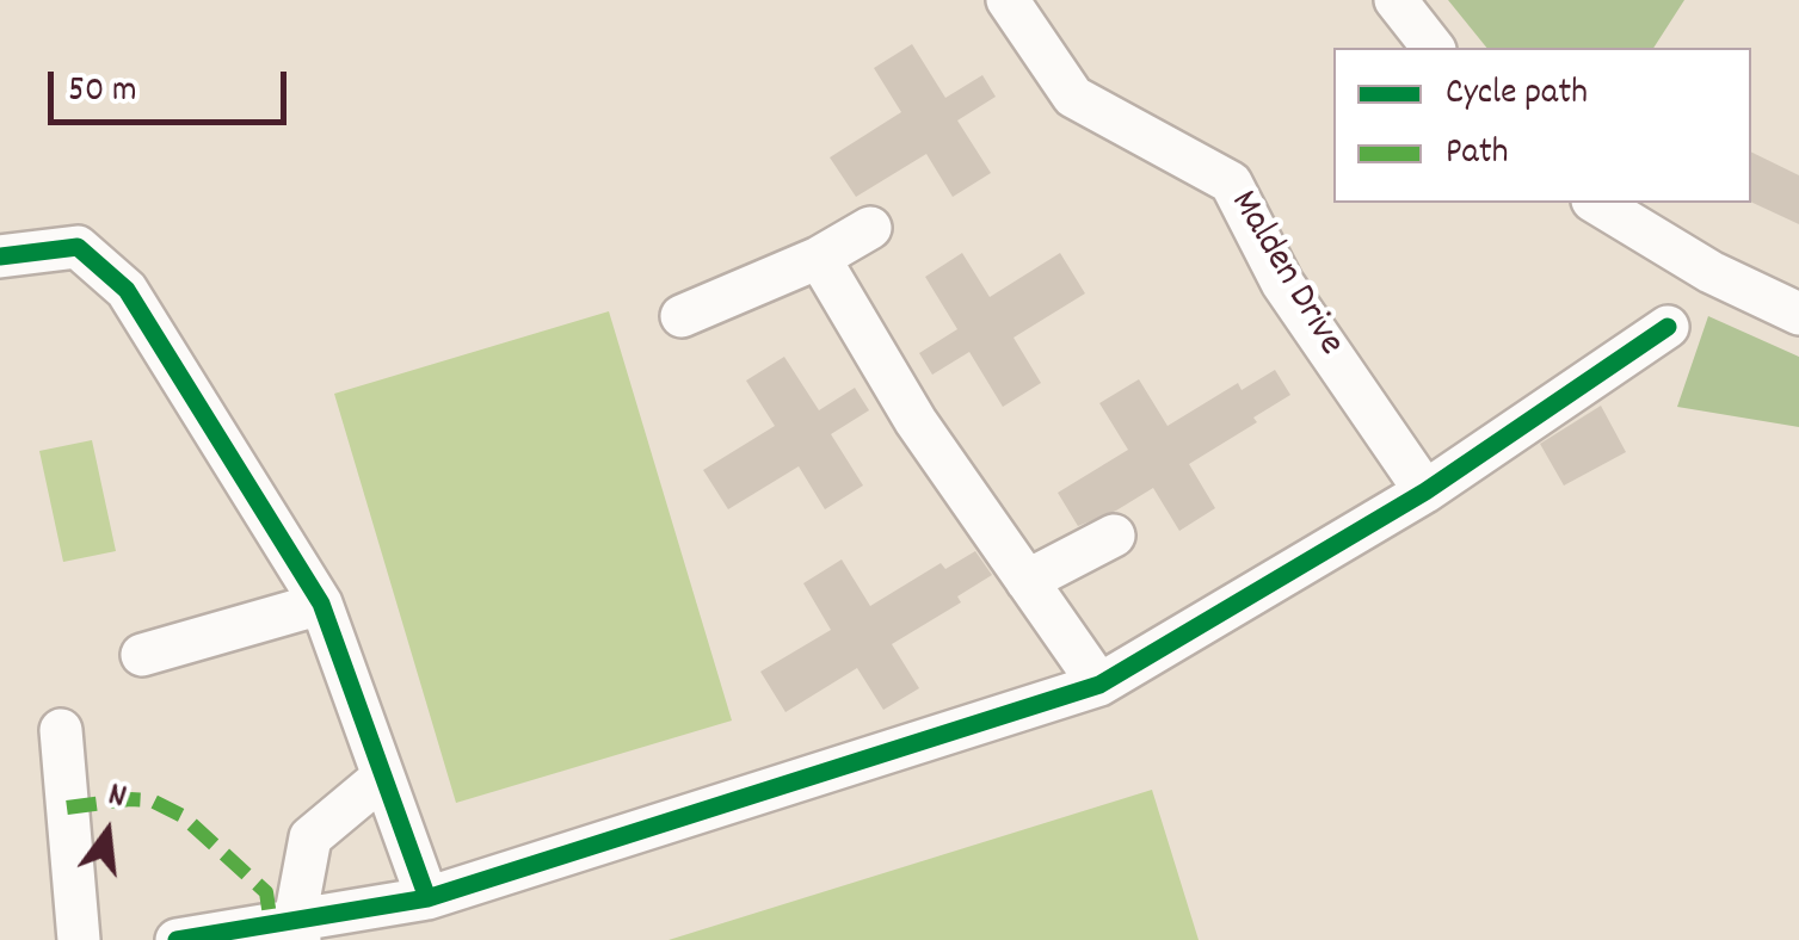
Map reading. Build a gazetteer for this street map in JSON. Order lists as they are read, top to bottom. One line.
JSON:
{"streets":{"street":["Malden Drive"]},"legend":["Cycle path","Path"],"scale_bar":"50 m","north":"top"}
